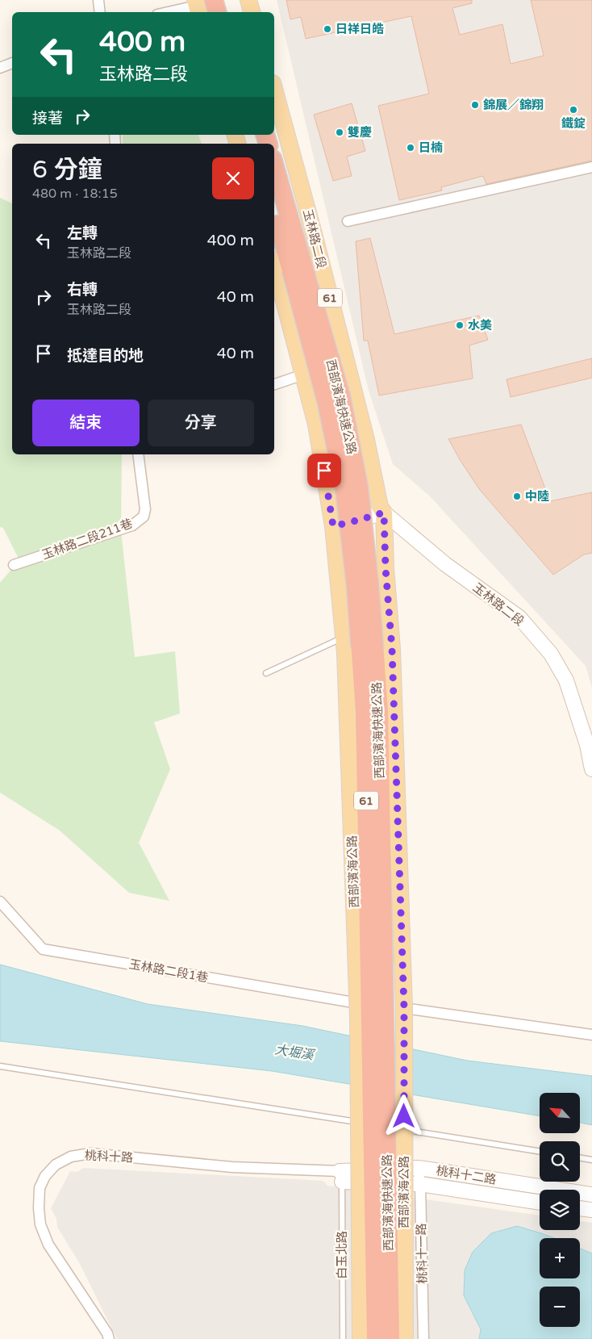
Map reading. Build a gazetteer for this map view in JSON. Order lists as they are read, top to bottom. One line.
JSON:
{"streets":{"highway":["61","西部濱海快速公路"],"main road":["玉林路二段","西部濱海公路"],"street":["玉林路二段211巷","玉林路二段1巷","桃科十路","桃科十二路","桃科十一路"],"lane":["白玉北路"]},"crossings":[["玉林路二段","西部濱海公路"],["61","西部濱海公路"],["西部濱海公路","玉林路二段1巷"],["桃科十路","桃科十二路"],["桃科十路","白玉北路"],["桃科十二路","桃科十一路"],["桃科十二路","白玉北路"]],"water":["大堀溪"],"places":["日祥日皓","錦展／錦翔","鐵錠","雙慶","日楠","水美","中陸"],"north":"top left","page":{"turn":["400 m","玉林路二段"],"then":"接著","heading":["6 分鐘","480 m · 18:15"],"list":[{"name":"左轉","note":"玉林路二段","value":"400 m"},{"name":"右轉","note":"玉林路二段","value":"40 m"},{"name":"抵達目的地","value":"40 m"}],"buttons":["結束","分享"],"map_buttons":["+","−"]}}
